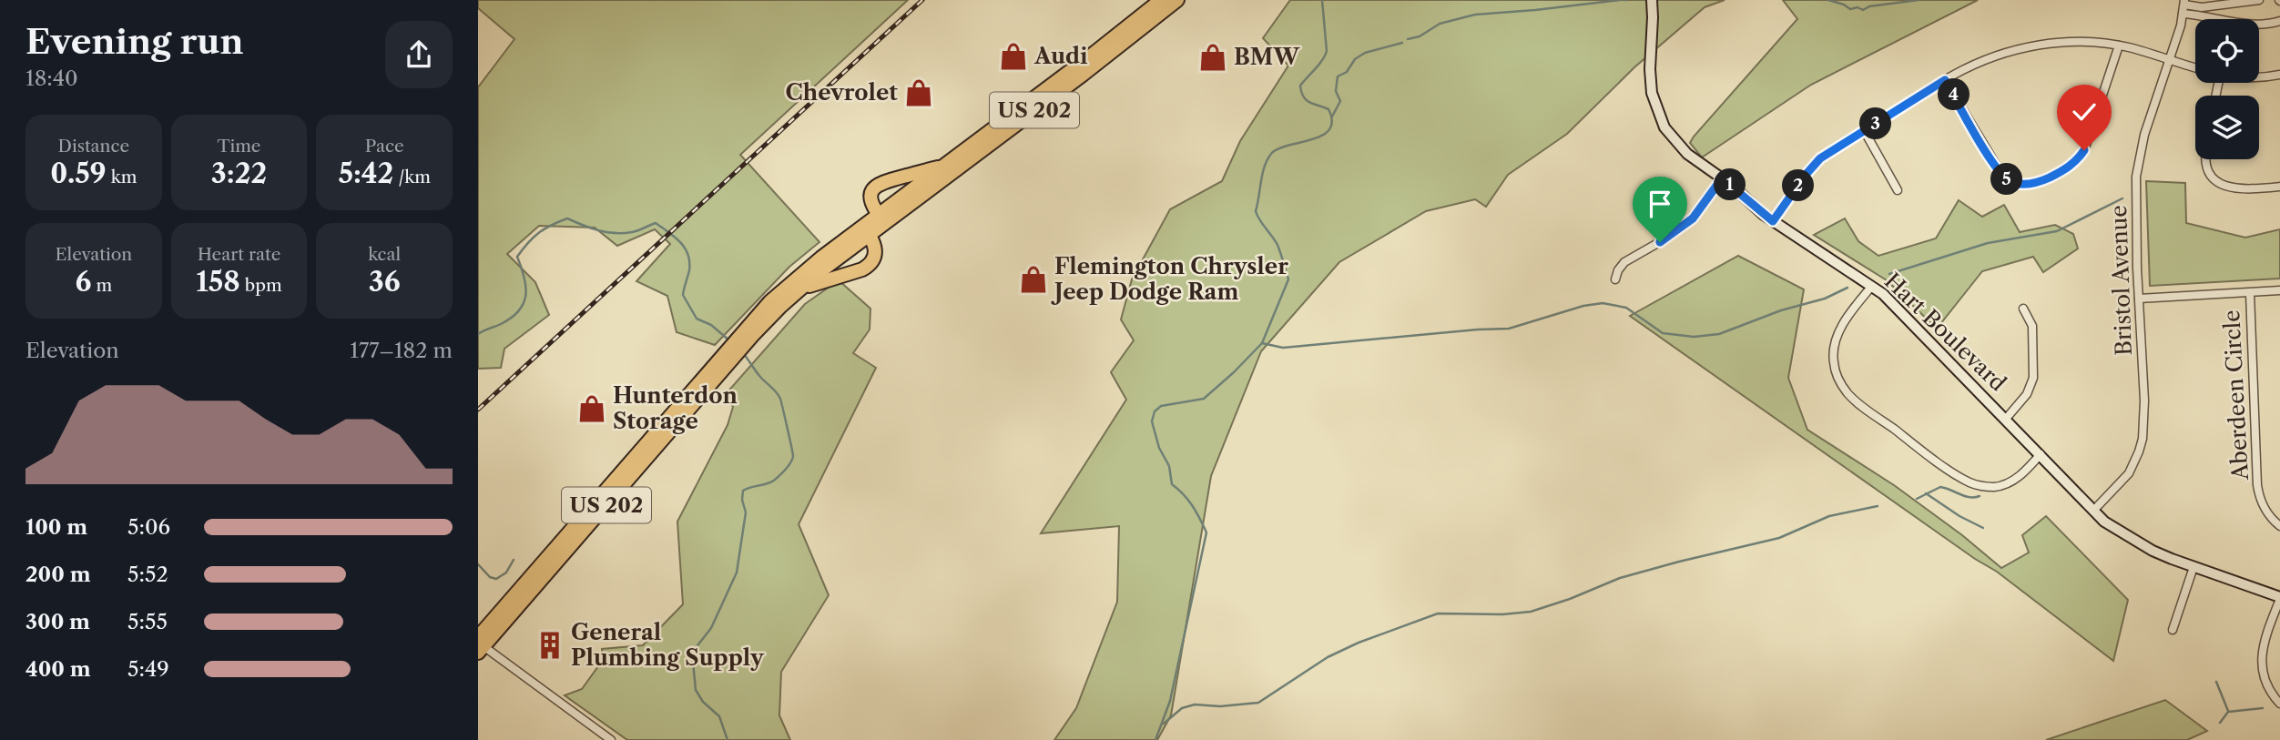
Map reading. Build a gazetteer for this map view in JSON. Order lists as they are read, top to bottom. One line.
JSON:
{"streets":{"highway":["US 202"],"street":["Bristol Avenue","Hart Boulevard","Aberdeen Circle"]},"crossings":[["Bristol Avenue","Hart Boulevard"]],"places":{"shop":["Audi","BMW","Chevrolet","Flemington Chrysler Jeep Dodge Ram","Hunterdon Storage"],"building":["General Plumbing Supply"]},"page":{"heading":["Evening run","18:40"],"pins":["4","3","5","1","2"],"stats":[["Distance","0.59 km"],["Time","3:22"],["Pace","5:42 /km"],["Elevation","6 m"],["Heart rate","158 bpm"],["kcal","36"]],"chart":["Elevation","177–182 m"],"list":[{"name":"100 m","note":"5:06"},{"name":"200 m","note":"5:52"},{"name":"300 m","note":"5:55"},{"name":"400 m","note":"5:49"}]}}
